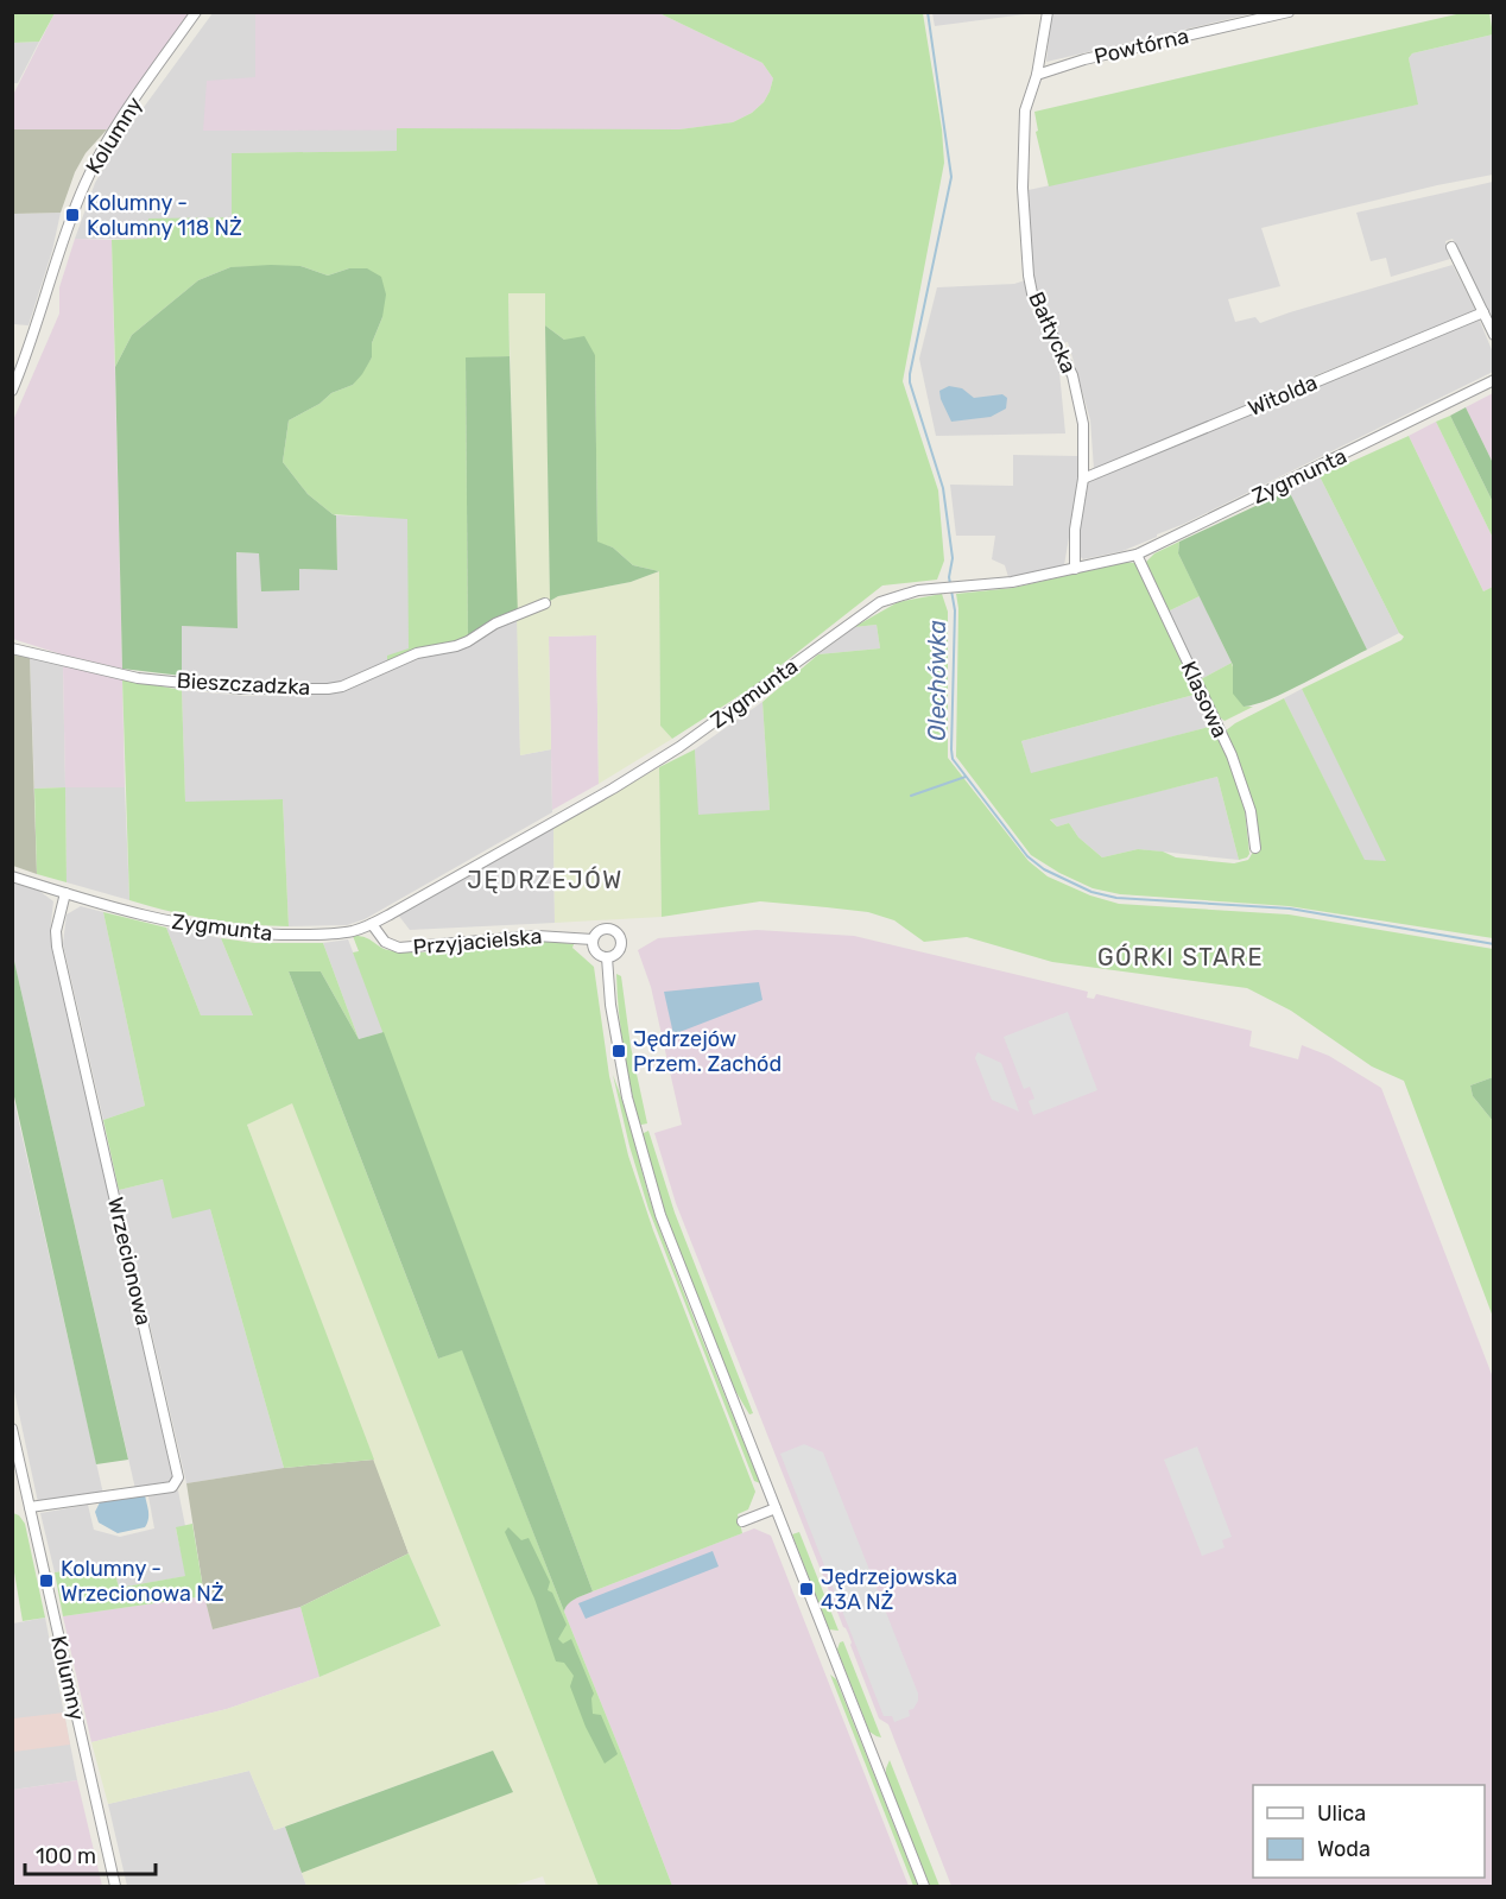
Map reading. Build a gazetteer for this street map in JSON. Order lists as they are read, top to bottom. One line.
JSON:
{"streets":{"street":["Powtórna","Kolumny","Bałtycka","Witolda","Zygmunta","Bieszczadzka","Klasowa","Przyjacielska","Wrzecionowa"]},"crossings":[["Powtórna","Bałtycka"],["Kolumny","Wrzecionowa"],["Bałtycka","Witolda"],["Bałtycka","Zygmunta"],["Zygmunta","Klasowa"],["Zygmunta","Przyjacielska"],["Zygmunta","Wrzecionowa"]],"districts":["JĘDRZEJÓW","GÓRKI STARE"],"water":["Olechówka"],"places":{"transit":["Kolumny - Kolumny 118 NŻ","Jędrzejów Przem. Zachód","Kolumny - Wrzecionowa NŻ","Jędrzejowska 43A NŻ"]},"legend":["Ulica","Woda"],"scale_bar":"100 m"}
